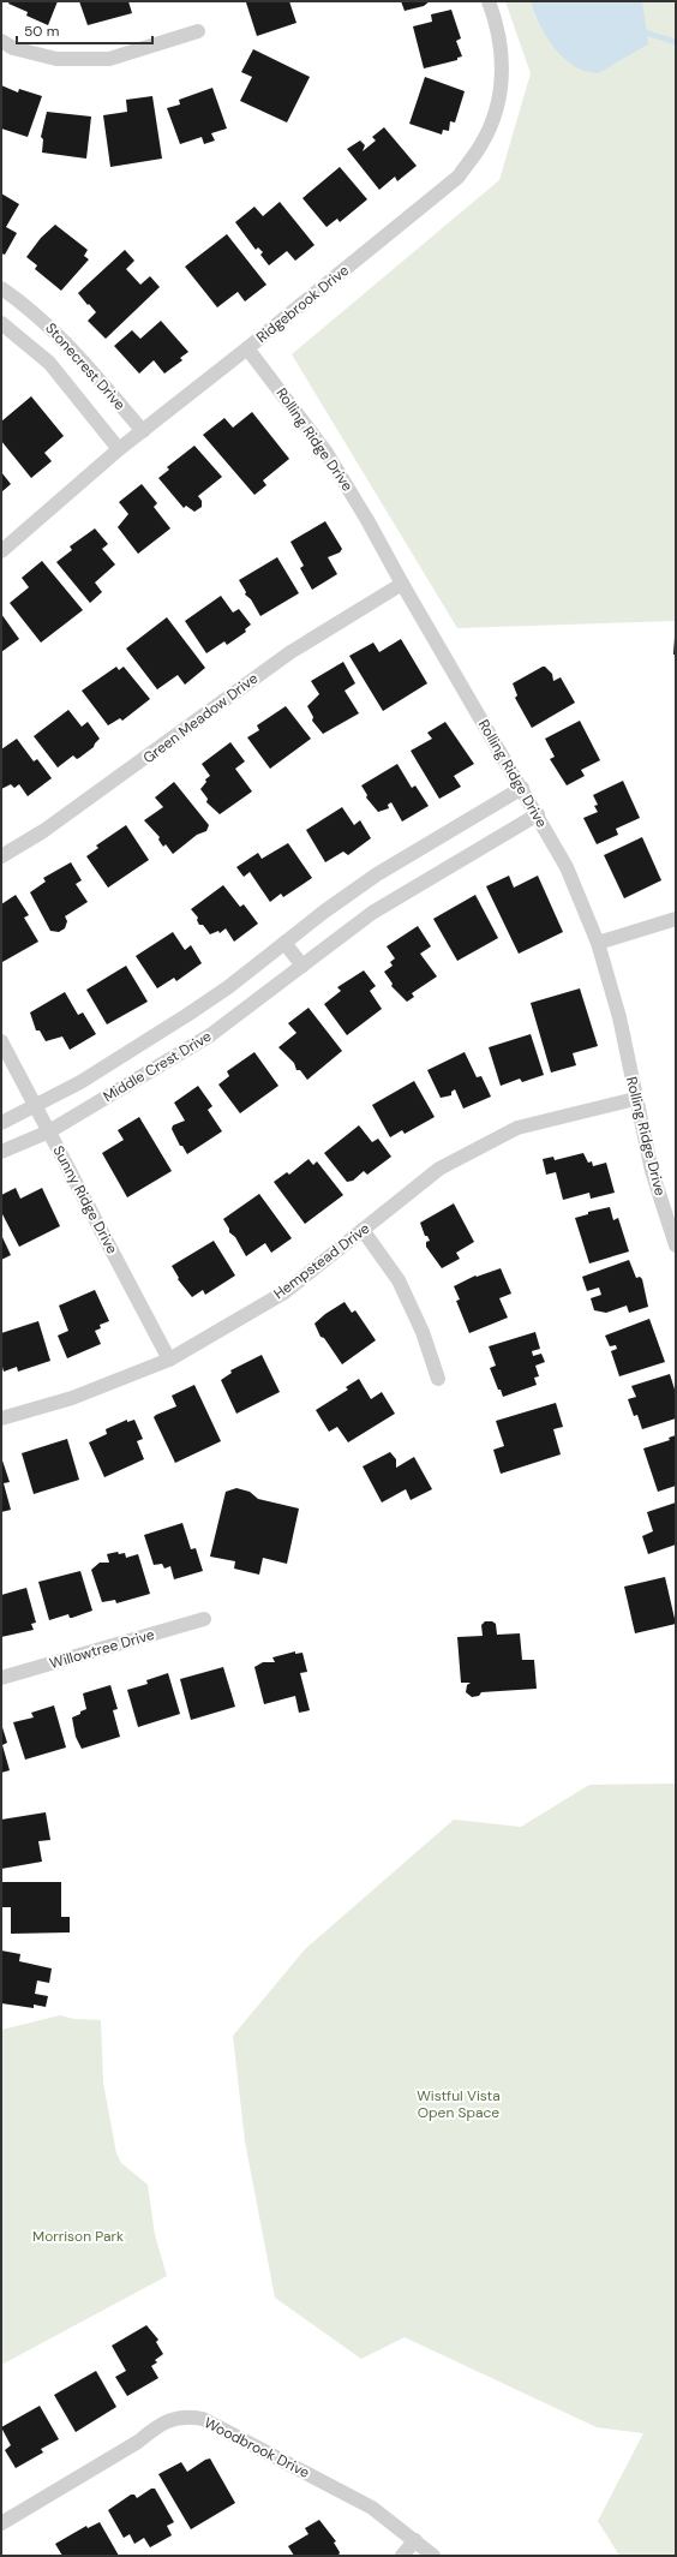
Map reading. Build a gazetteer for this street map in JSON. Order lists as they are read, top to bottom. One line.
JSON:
{"streets":{"street":["Ridgebrook Drive","Stonecrest Drive","Rolling Ridge Drive","Green Meadow Drive","Middle Crest Drive","Sunny Ridge Drive","Hempstead Drive","Willowtree Drive","Woodbrook Drive"]},"crossings":[["Ridgebrook Drive","Stonecrest Drive"],["Ridgebrook Drive","Rolling Ridge Drive"],["Rolling Ridge Drive","Green Meadow Drive"],["Rolling Ridge Drive","Middle Crest Drive"],["Rolling Ridge Drive","Hempstead Drive"],["Middle Crest Drive","Sunny Ridge Drive"],["Sunny Ridge Drive","Hempstead Drive"]],"parks":["Wistful Vista Open Space","Morrison Park"],"scale_bar":"50 m"}
